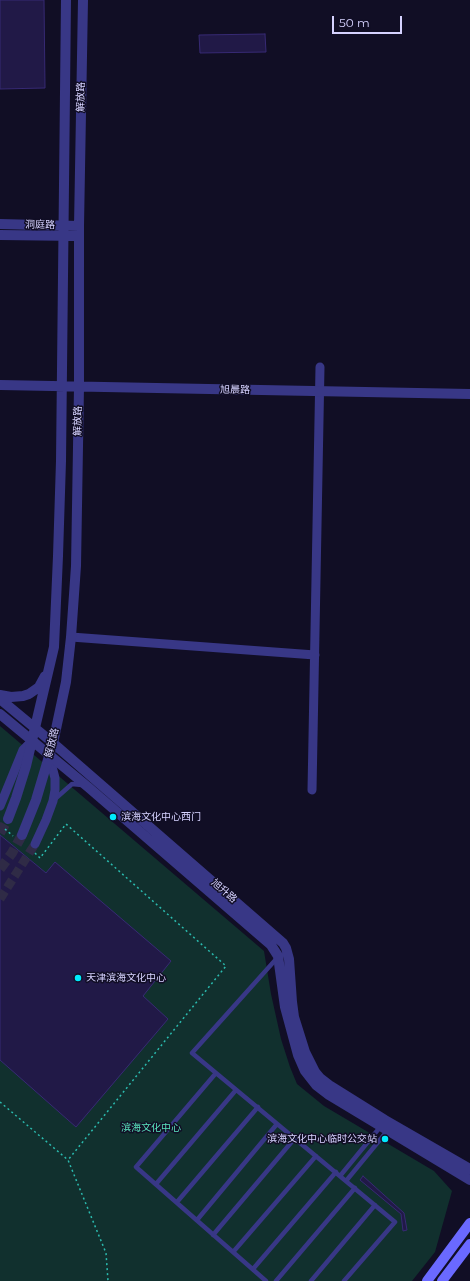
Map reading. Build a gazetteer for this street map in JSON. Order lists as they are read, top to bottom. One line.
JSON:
{"streets":{"street":["解放路","洞庭路","旭晨路","旭升路"]},"crossings":[["解放路","洞庭路"],["解放路","旭晨路"],["解放路","旭升路"]],"parks":["滨海文化中心"],"places":["滨海文化中心西门","天津滨海文化中心","滨海文化中心临时公交站"],"scale_bar":"50 m"}
